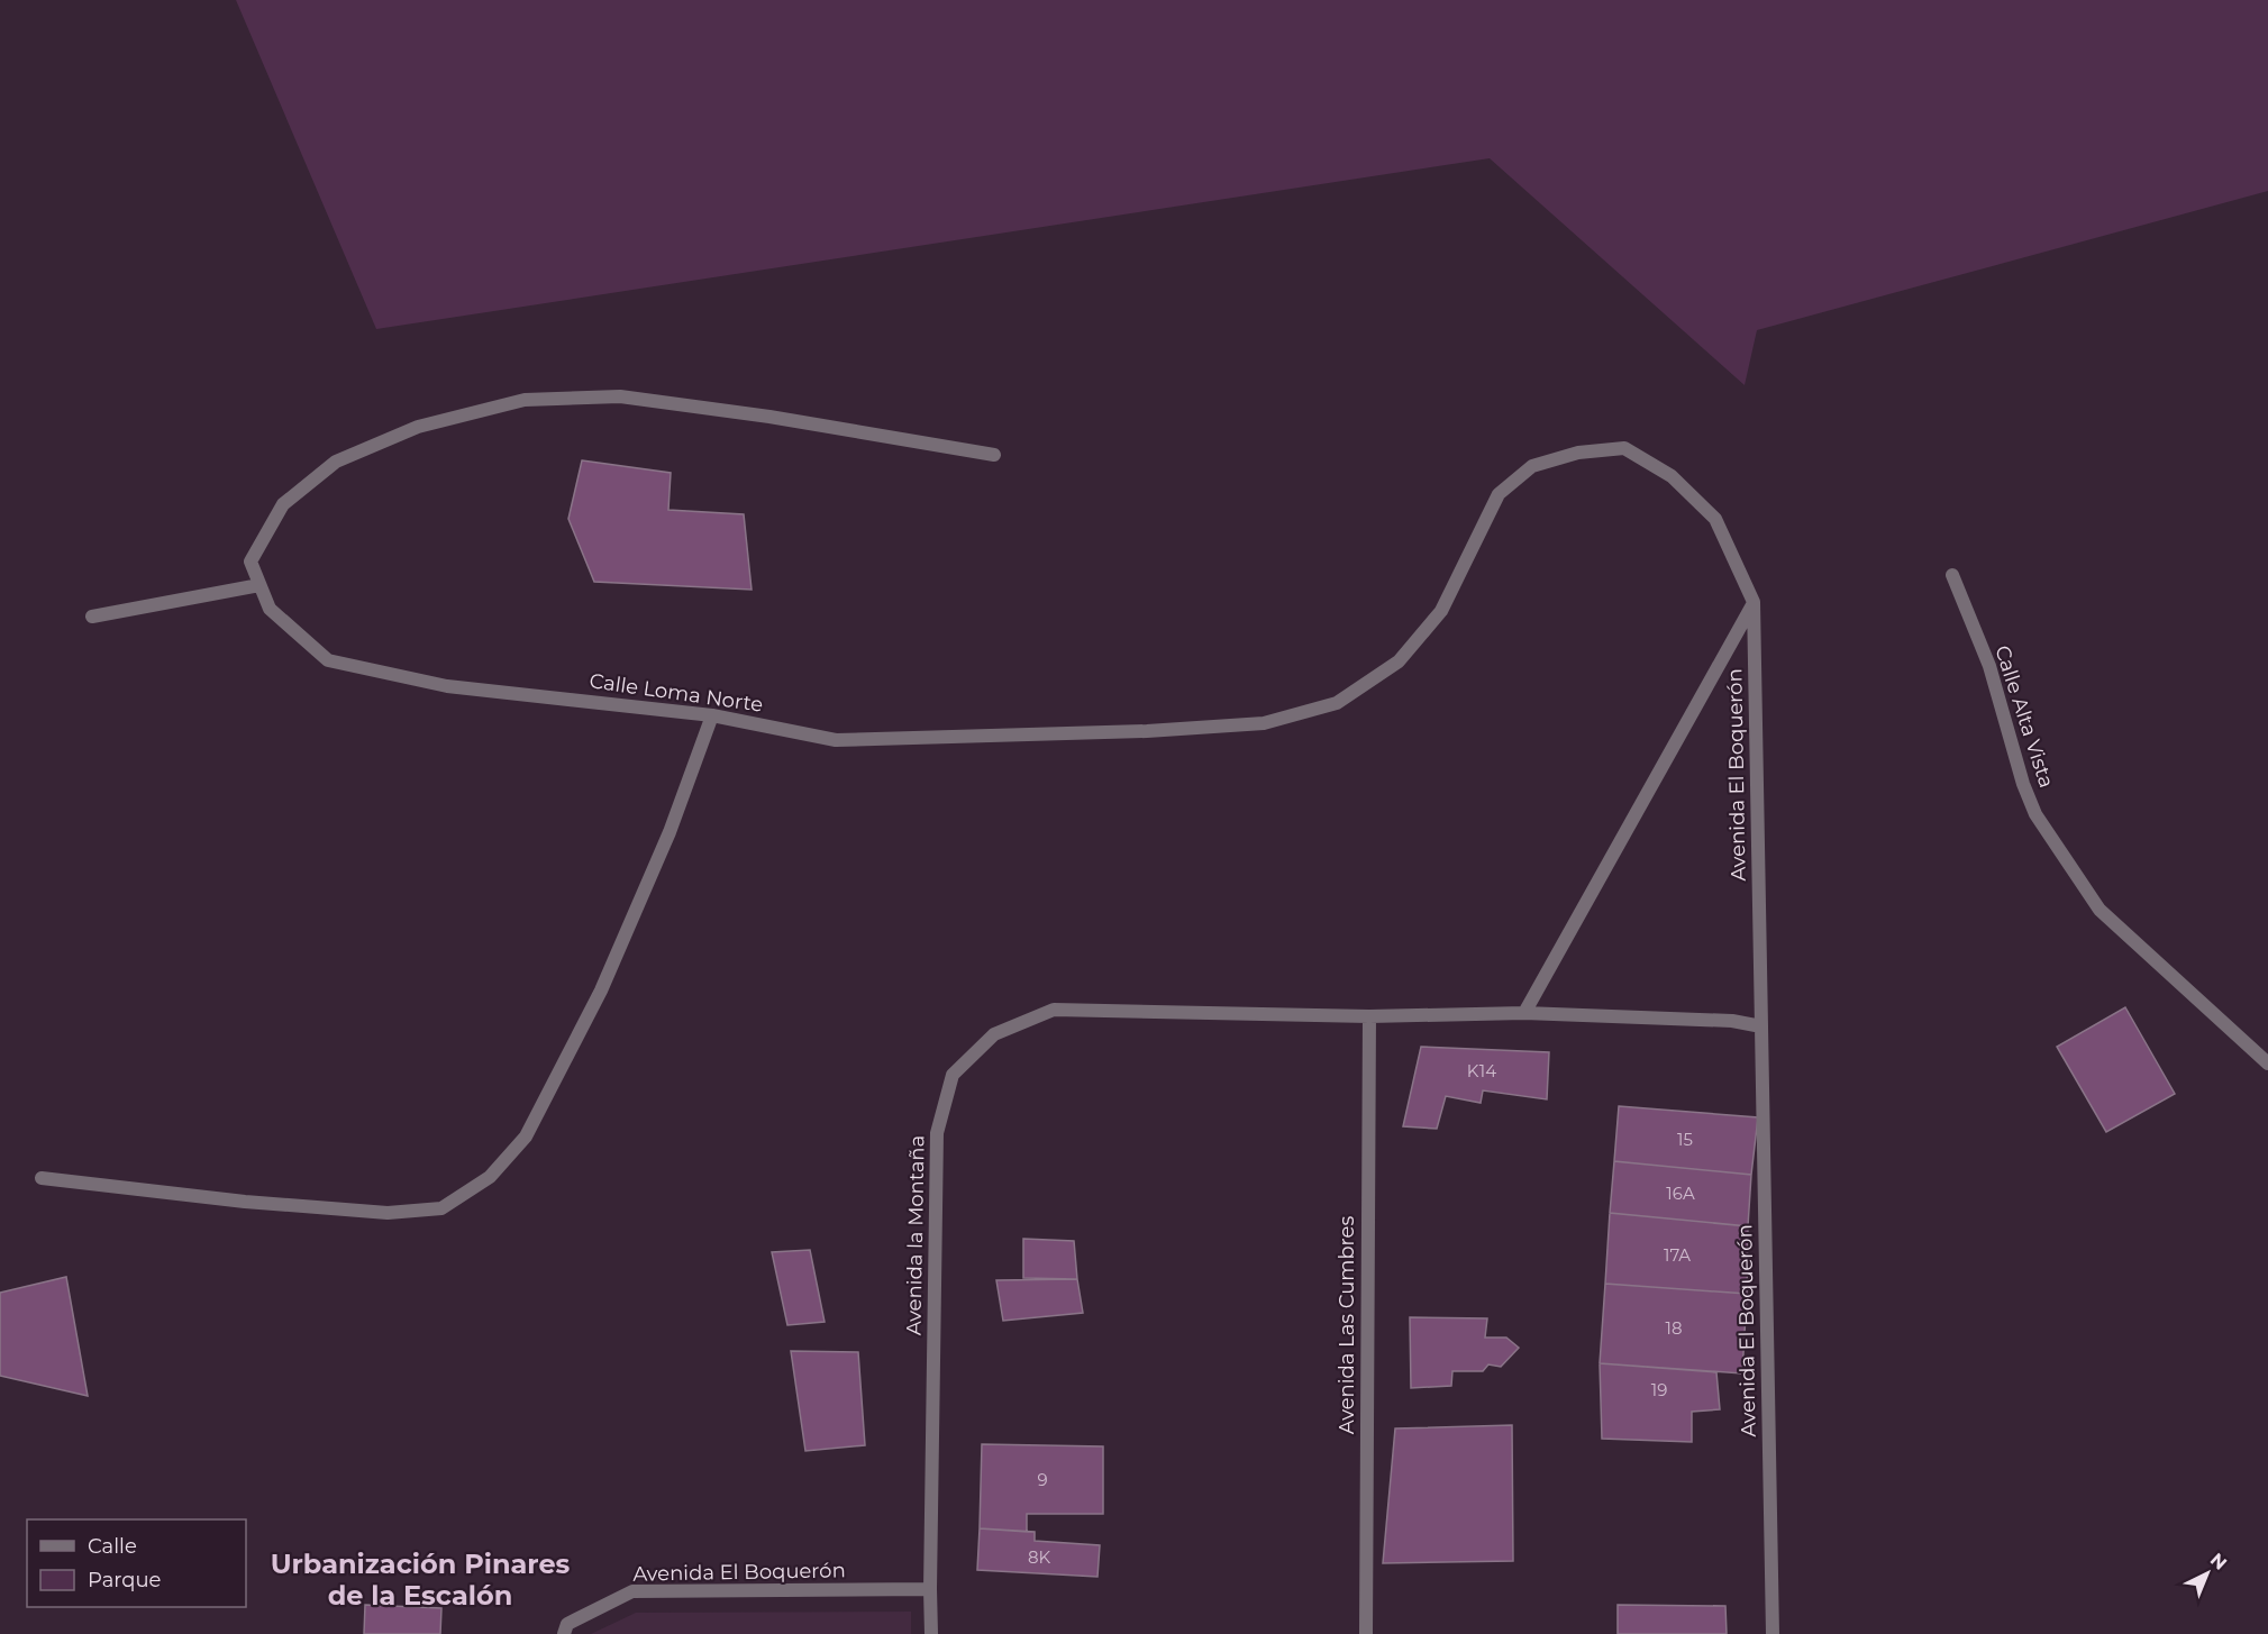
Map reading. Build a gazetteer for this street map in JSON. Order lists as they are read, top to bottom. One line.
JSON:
{"streets":{"street":["Calle Loma Norte","Calle Alta Vista","Avenida El Boquerón","Avenida la Montaña","Avenida Las Cumbres"]},"crossings":[["Calle Loma Norte","Avenida El Boquerón"],["Avenida El Boquerón","Avenida la Montaña"],["Avenida la Montaña","Avenida Las Cumbres"]],"districts":["Urbanización Pinares de la Escalón"],"house_numbers":["K14","15","16A","17A","18","19","9","8K"],"legend":["Calle","Parque"],"north":"top right"}
